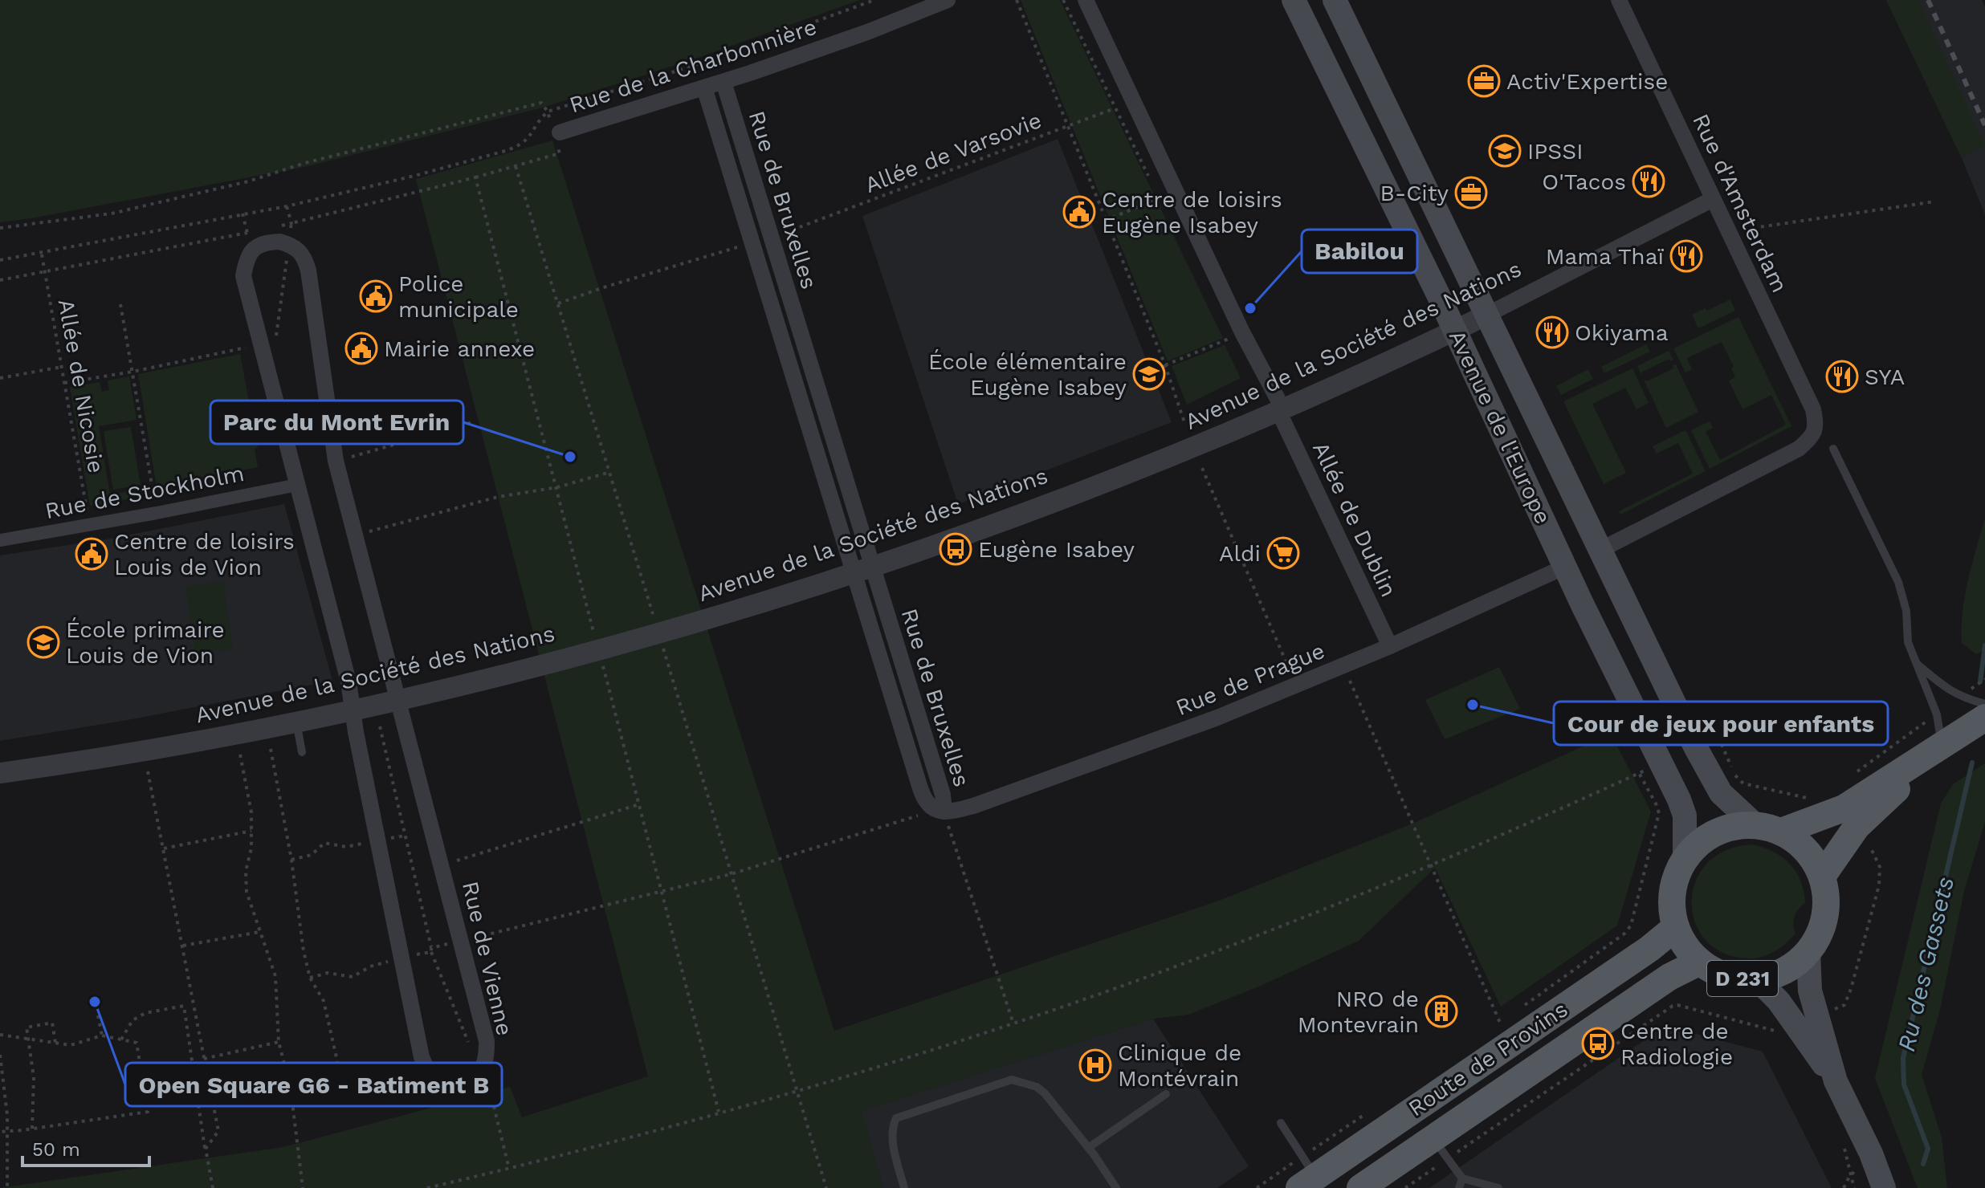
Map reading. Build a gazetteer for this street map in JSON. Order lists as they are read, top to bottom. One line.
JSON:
{"streets":{"main road":["Avenue de l'Europe","D 231","Route de Provins"],"street":["Rue de la Charbonnière","Rue de Bruxelles","Rue d'Amsterdam","Avenue de la Société des Nations","Rue de Stockholm","Allée de Dublin","Rue de Prague","Rue de Vienne"],"path":["Allée de Varsovie","Allée de Nicosie"]},"crossings":[["Rue de la Charbonnière","Rue de Bruxelles"],["Allée de Varsovie","Allée de Dublin"],["Rue de Bruxelles","Avenue de la Société des Nations"],["Rue de Bruxelles","Rue de Prague"],["Rue d'Amsterdam","Avenue de la Société des Nations"],["Rue d'Amsterdam","Avenue de l'Europe"],["Avenue de la Société des Nations","Avenue de l'Europe"],["Avenue de la Société des Nations","Allée de Dublin"],["Avenue de la Société des Nations","Rue de Vienne"],["Allée de Nicosie","Rue de Stockholm"],["Avenue de l'Europe","Rue de Prague"],["Avenue de l'Europe","D 231"],["Avenue de l'Europe","Route de Provins"],["Rue de Stockholm","Rue de Vienne"],["Allée de Dublin","Rue de Prague"],["D 231","Route de Provins"]],"water":["Ru des Gassets"],"places":{"office":["Activ'Expertise","B-City"],"school or university":["IPSSI","École élémentaire Eugène Isabey","École primaire Louis de Vion"],"restaurant":["O'Tacos","Mama Thaï","Okiyama","SYA"],"public building":["Centre de loisirs Eugène Isabey","Police municipale","Mairie annexe","Centre de loisirs Louis de Vion"],"other":["Babilou","Parc du Mont Evrin","Cour de jeux pour enfants","Open Square G6 - Batiment B"],"bus stop":["Eugène Isabey","Centre de Radiologie"],"supermarket":["Aldi"],"building":["NRO de Montevrain"],"hospital":["Clinique de Montévrain"]},"scale_bar":"50 m"}
